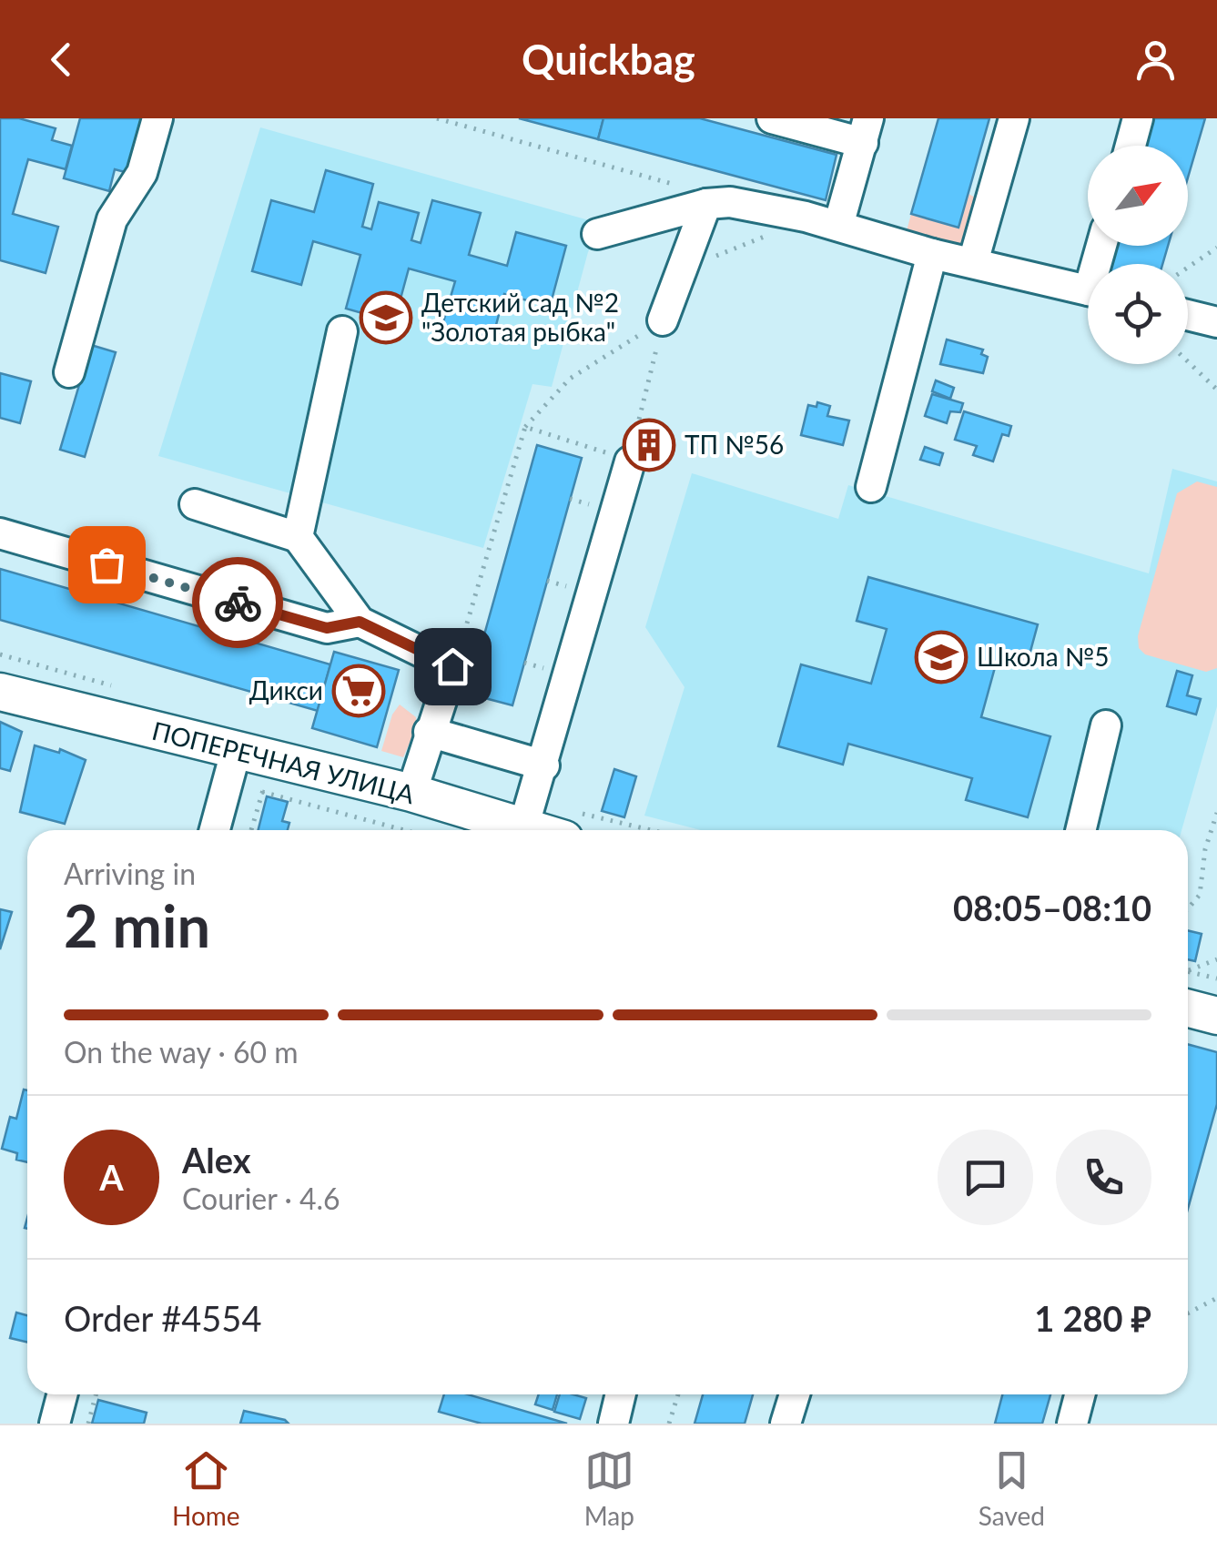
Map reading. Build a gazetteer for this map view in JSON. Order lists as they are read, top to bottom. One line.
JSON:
{"streets":{"main road":["ПОПЕРЕЧНАЯ УЛИЦА"]},"places":{"school or university":["Детский сад №2 \"Золотая рыбка\"","Школа №5"],"building":["ТП №56"],"supermarket":["Дикси"]},"north":"top right","page":{"header":"Quickbag","heading":["2 min","Arriving in","08:05–08:10"],"panel":["Alex","Courier · 4.6","Order #4554","1 280 ₽"],"bar":"On the way · 60 m","round":"A","tabs":["Home","Map","Saved"]}}
